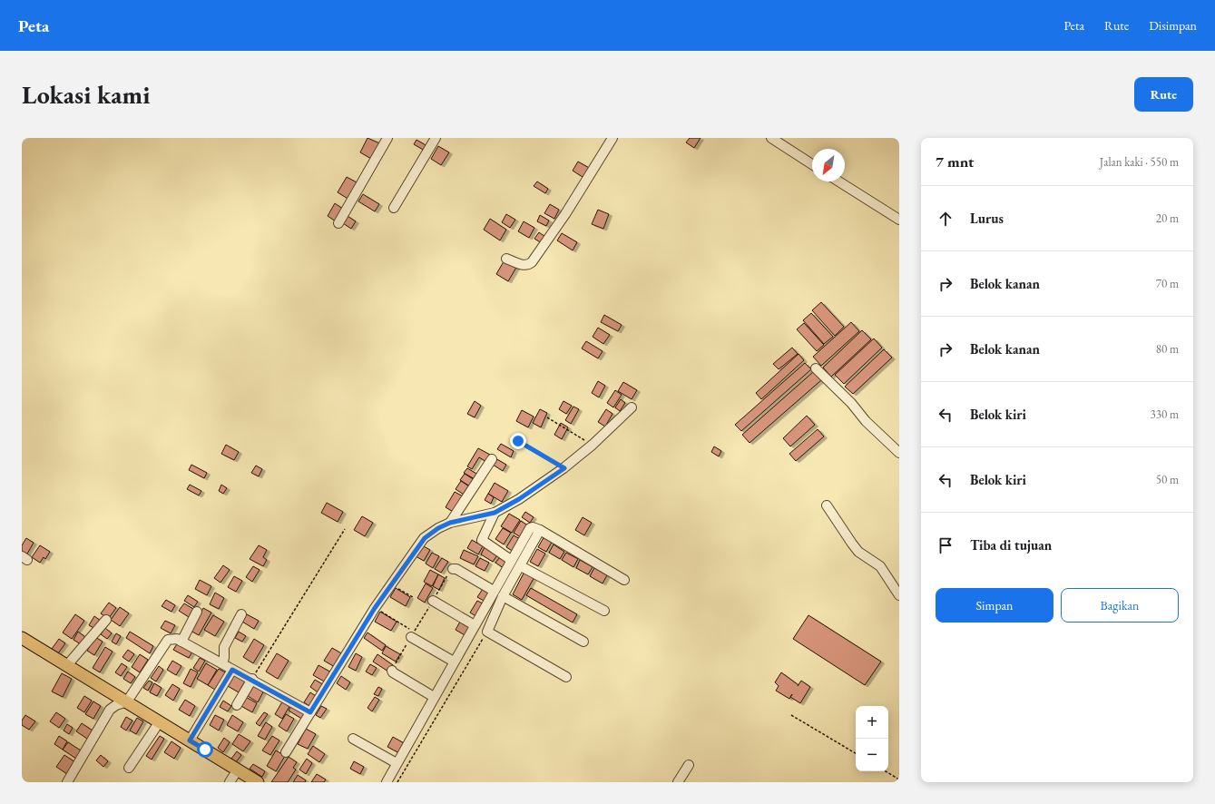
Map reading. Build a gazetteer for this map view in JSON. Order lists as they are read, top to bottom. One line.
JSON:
{"north":"bottom left","page":{"header":"Peta","nav":["Peta","Rute","Disimpan"],"buttons":["Rute",["Simpan","Bagikan"]],"title":"Lokasi kami","heading":["7 mnt","Jalan kaki · 550 m"],"list":[["Lurus","20 m"],["Belok kanan","70 m"],["Belok kanan","80 m"],["Belok kiri","330 m"],["Belok kiri","50 m"],"Tiba di tujuan"],"map_buttons":["+","−"]}}
